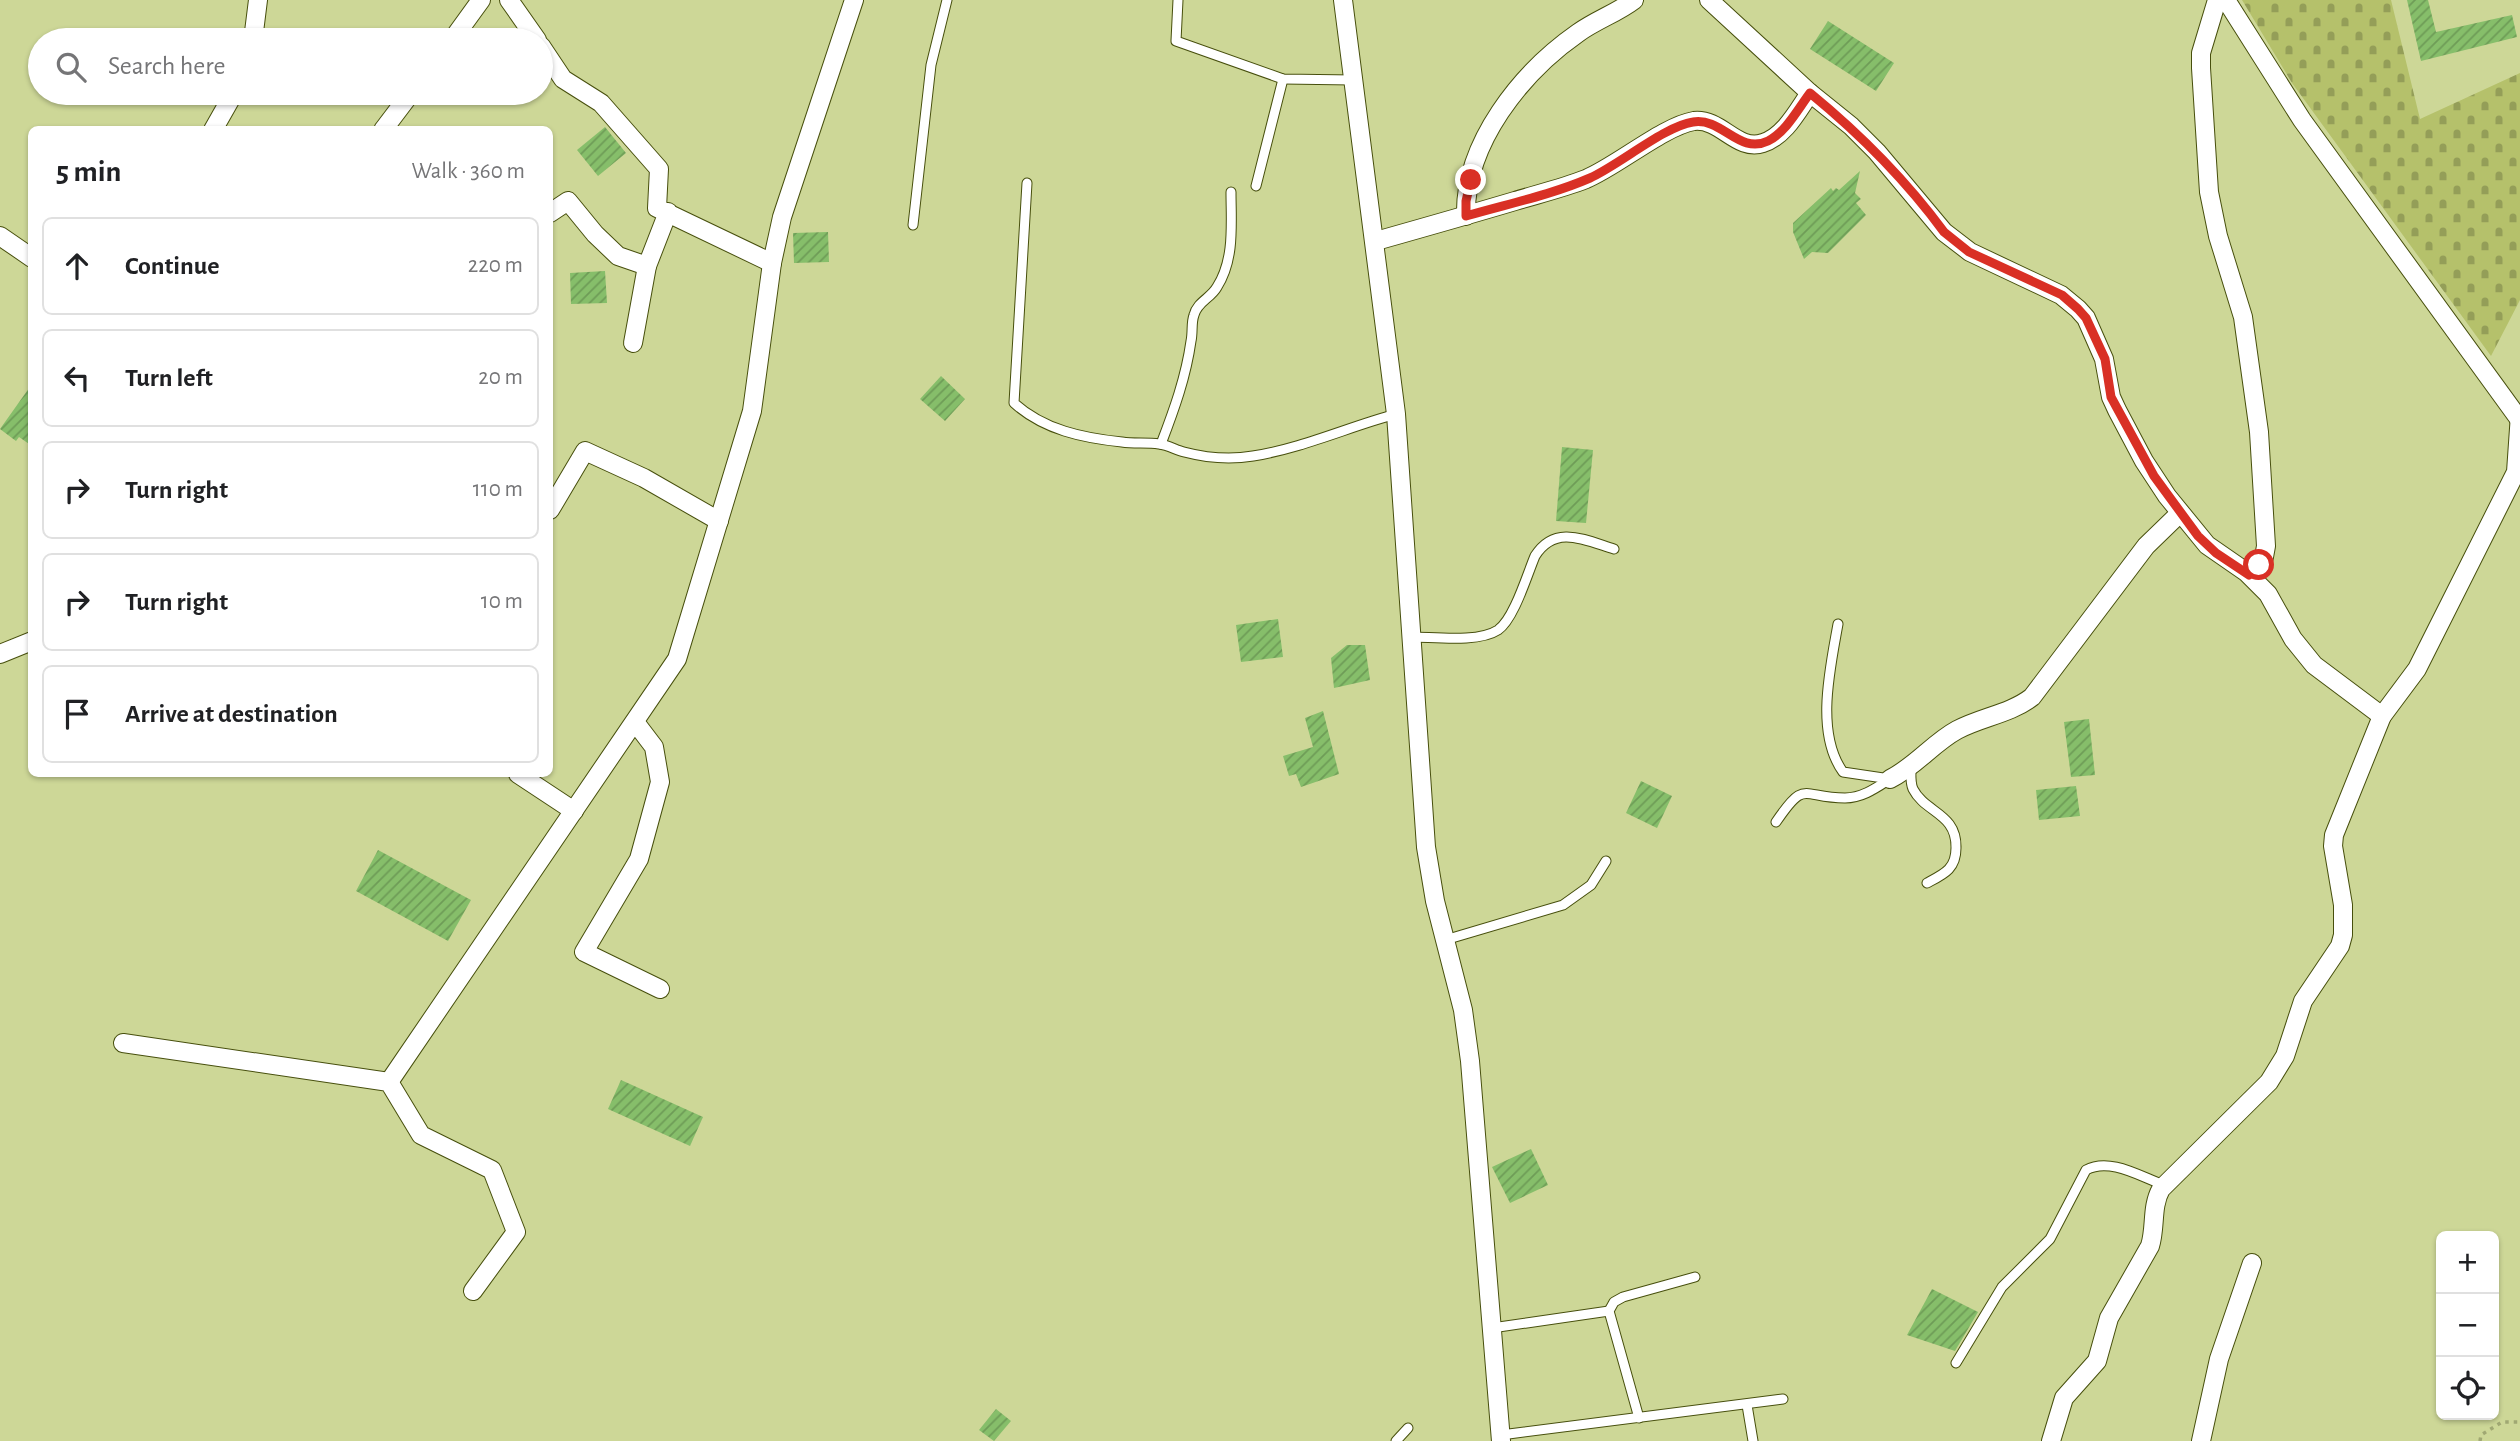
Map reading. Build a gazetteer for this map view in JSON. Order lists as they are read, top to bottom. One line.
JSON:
{"page":{"search":"Search here","heading":["5 min","Walk · 360 m"],"list":[["Continue","220 m"],["Turn left","20 m"],["Turn right","110 m"],["Turn right","10 m"],"Arrive at destination"],"map_buttons":["+","−"]}}
